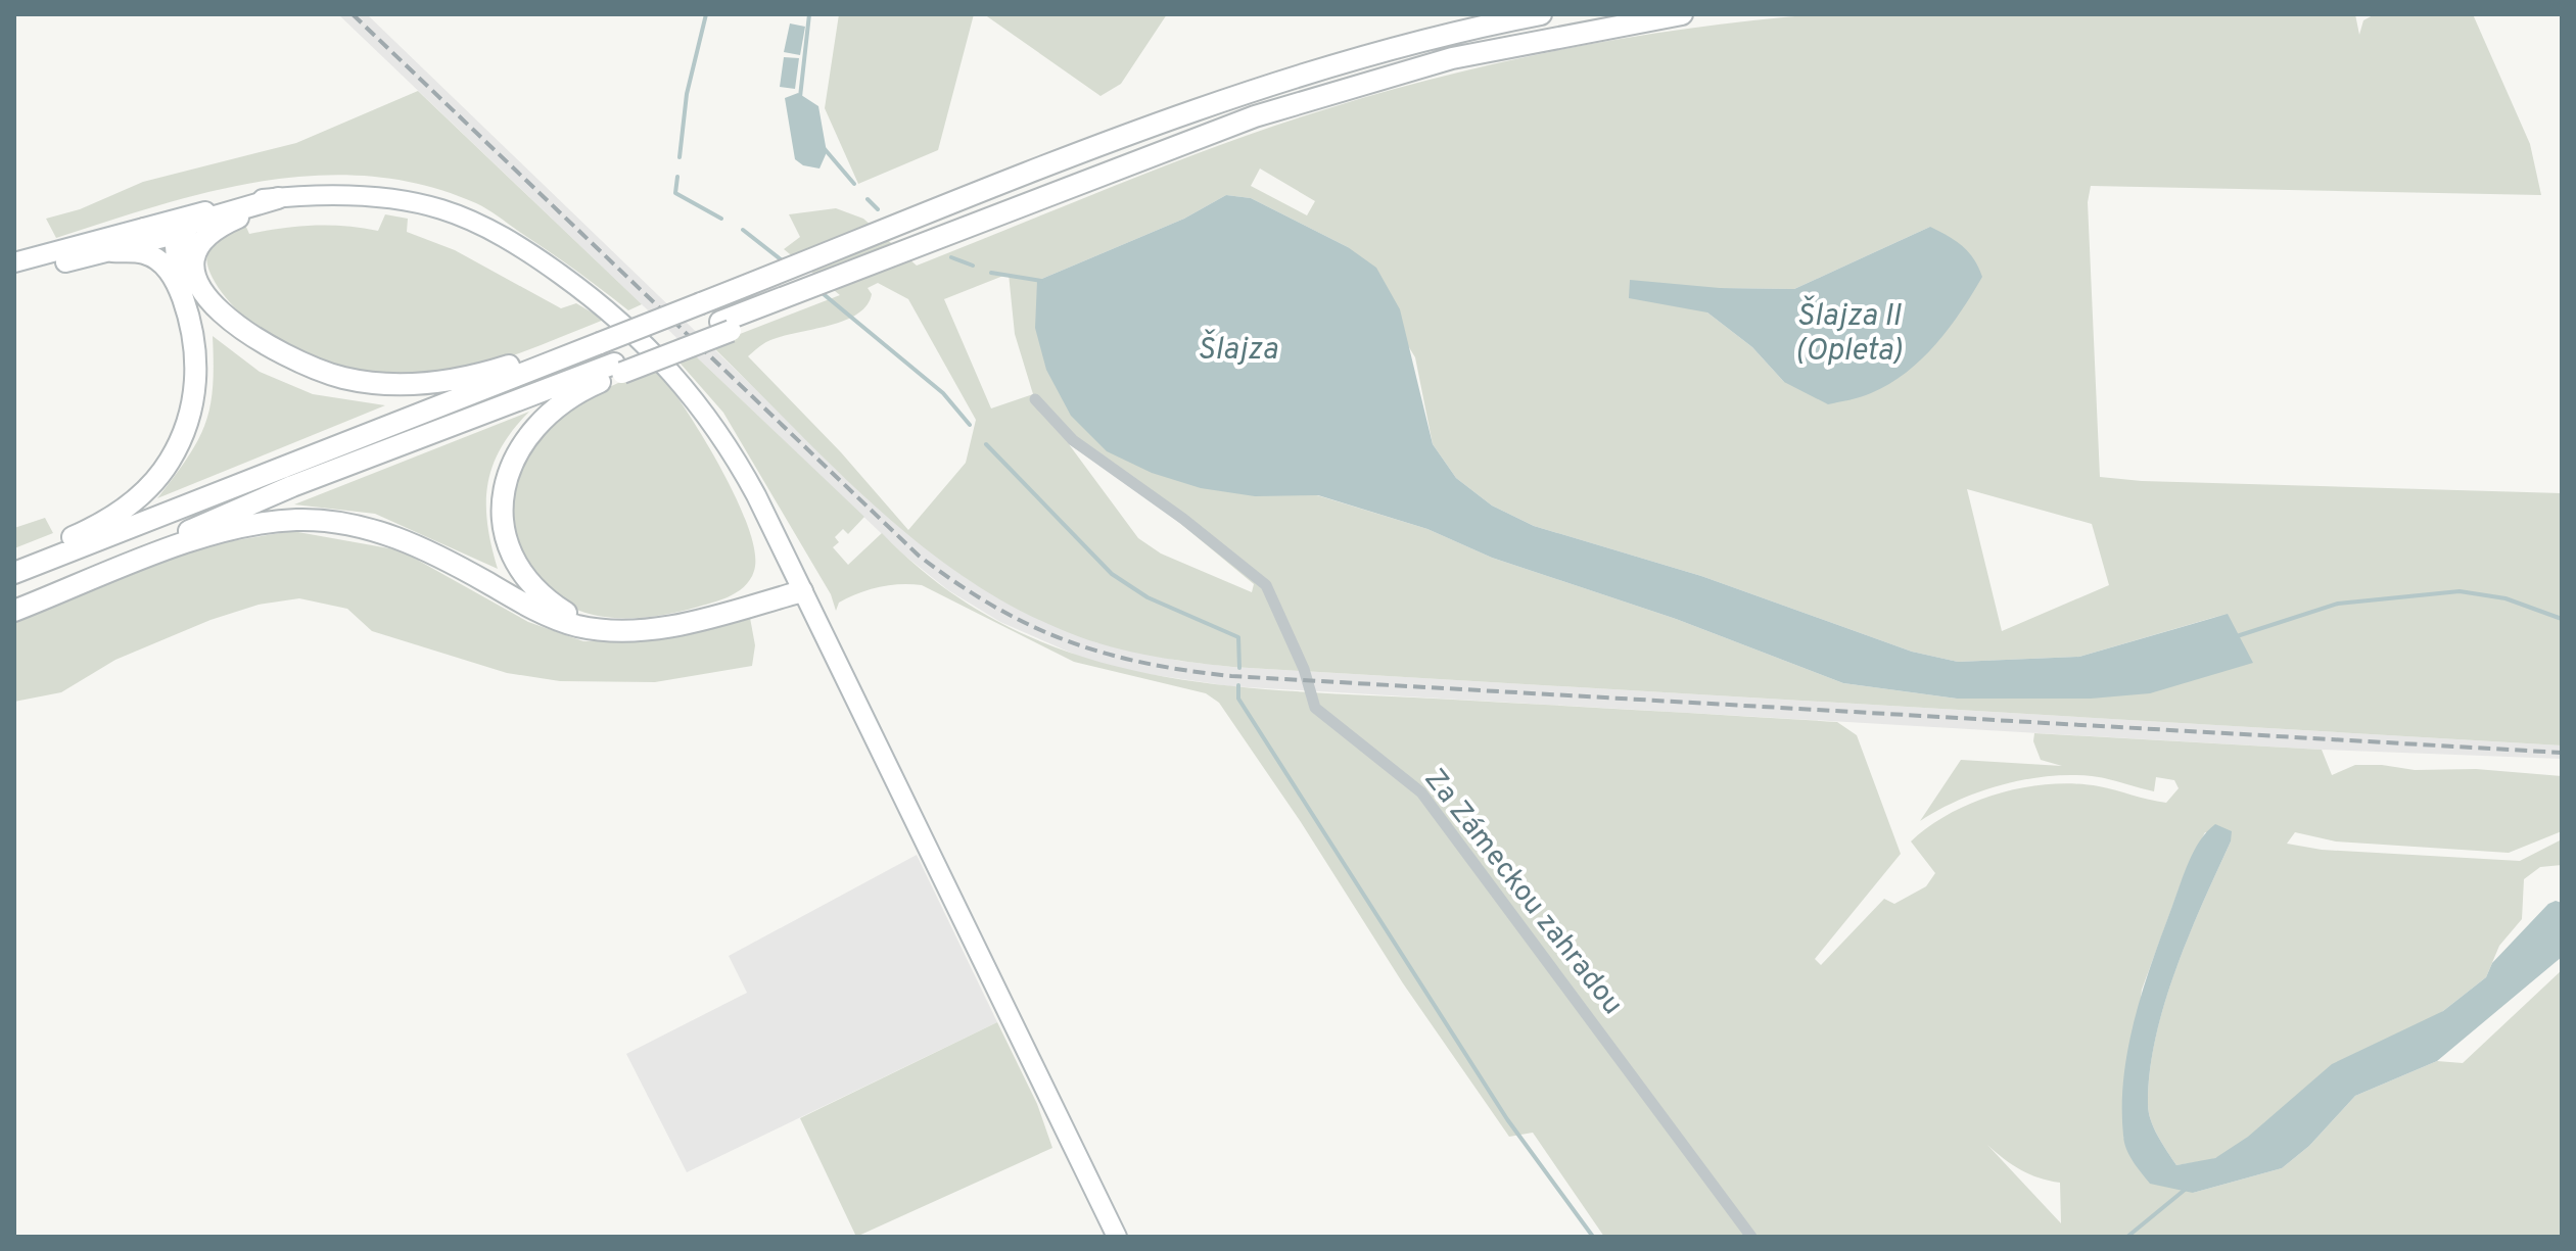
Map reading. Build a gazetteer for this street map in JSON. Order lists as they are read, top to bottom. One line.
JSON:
{"streets":{"street":["Za Zámeckou zahradou"]},"water":["Šlajza II (Opleta)","Šlajza"]}
